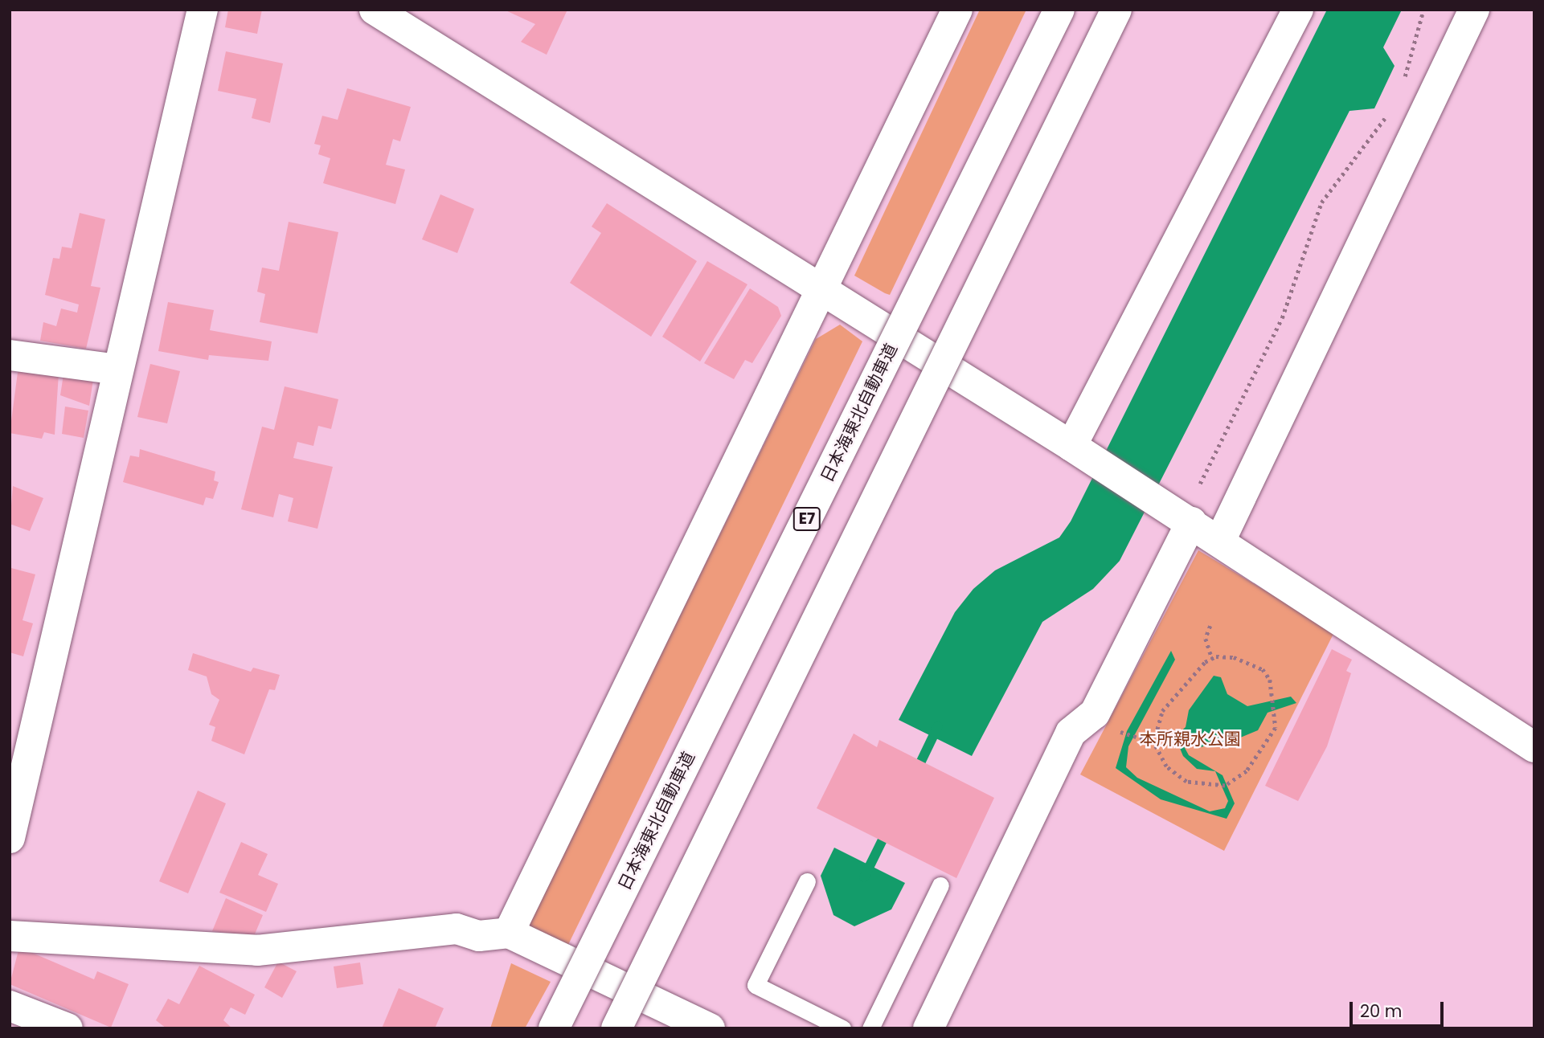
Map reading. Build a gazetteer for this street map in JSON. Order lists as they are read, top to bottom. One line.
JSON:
{"streets":{"main road":["日本海東北自動車道","E7"]},"parks":["本所親水公園"],"scale_bar":"20 m"}
